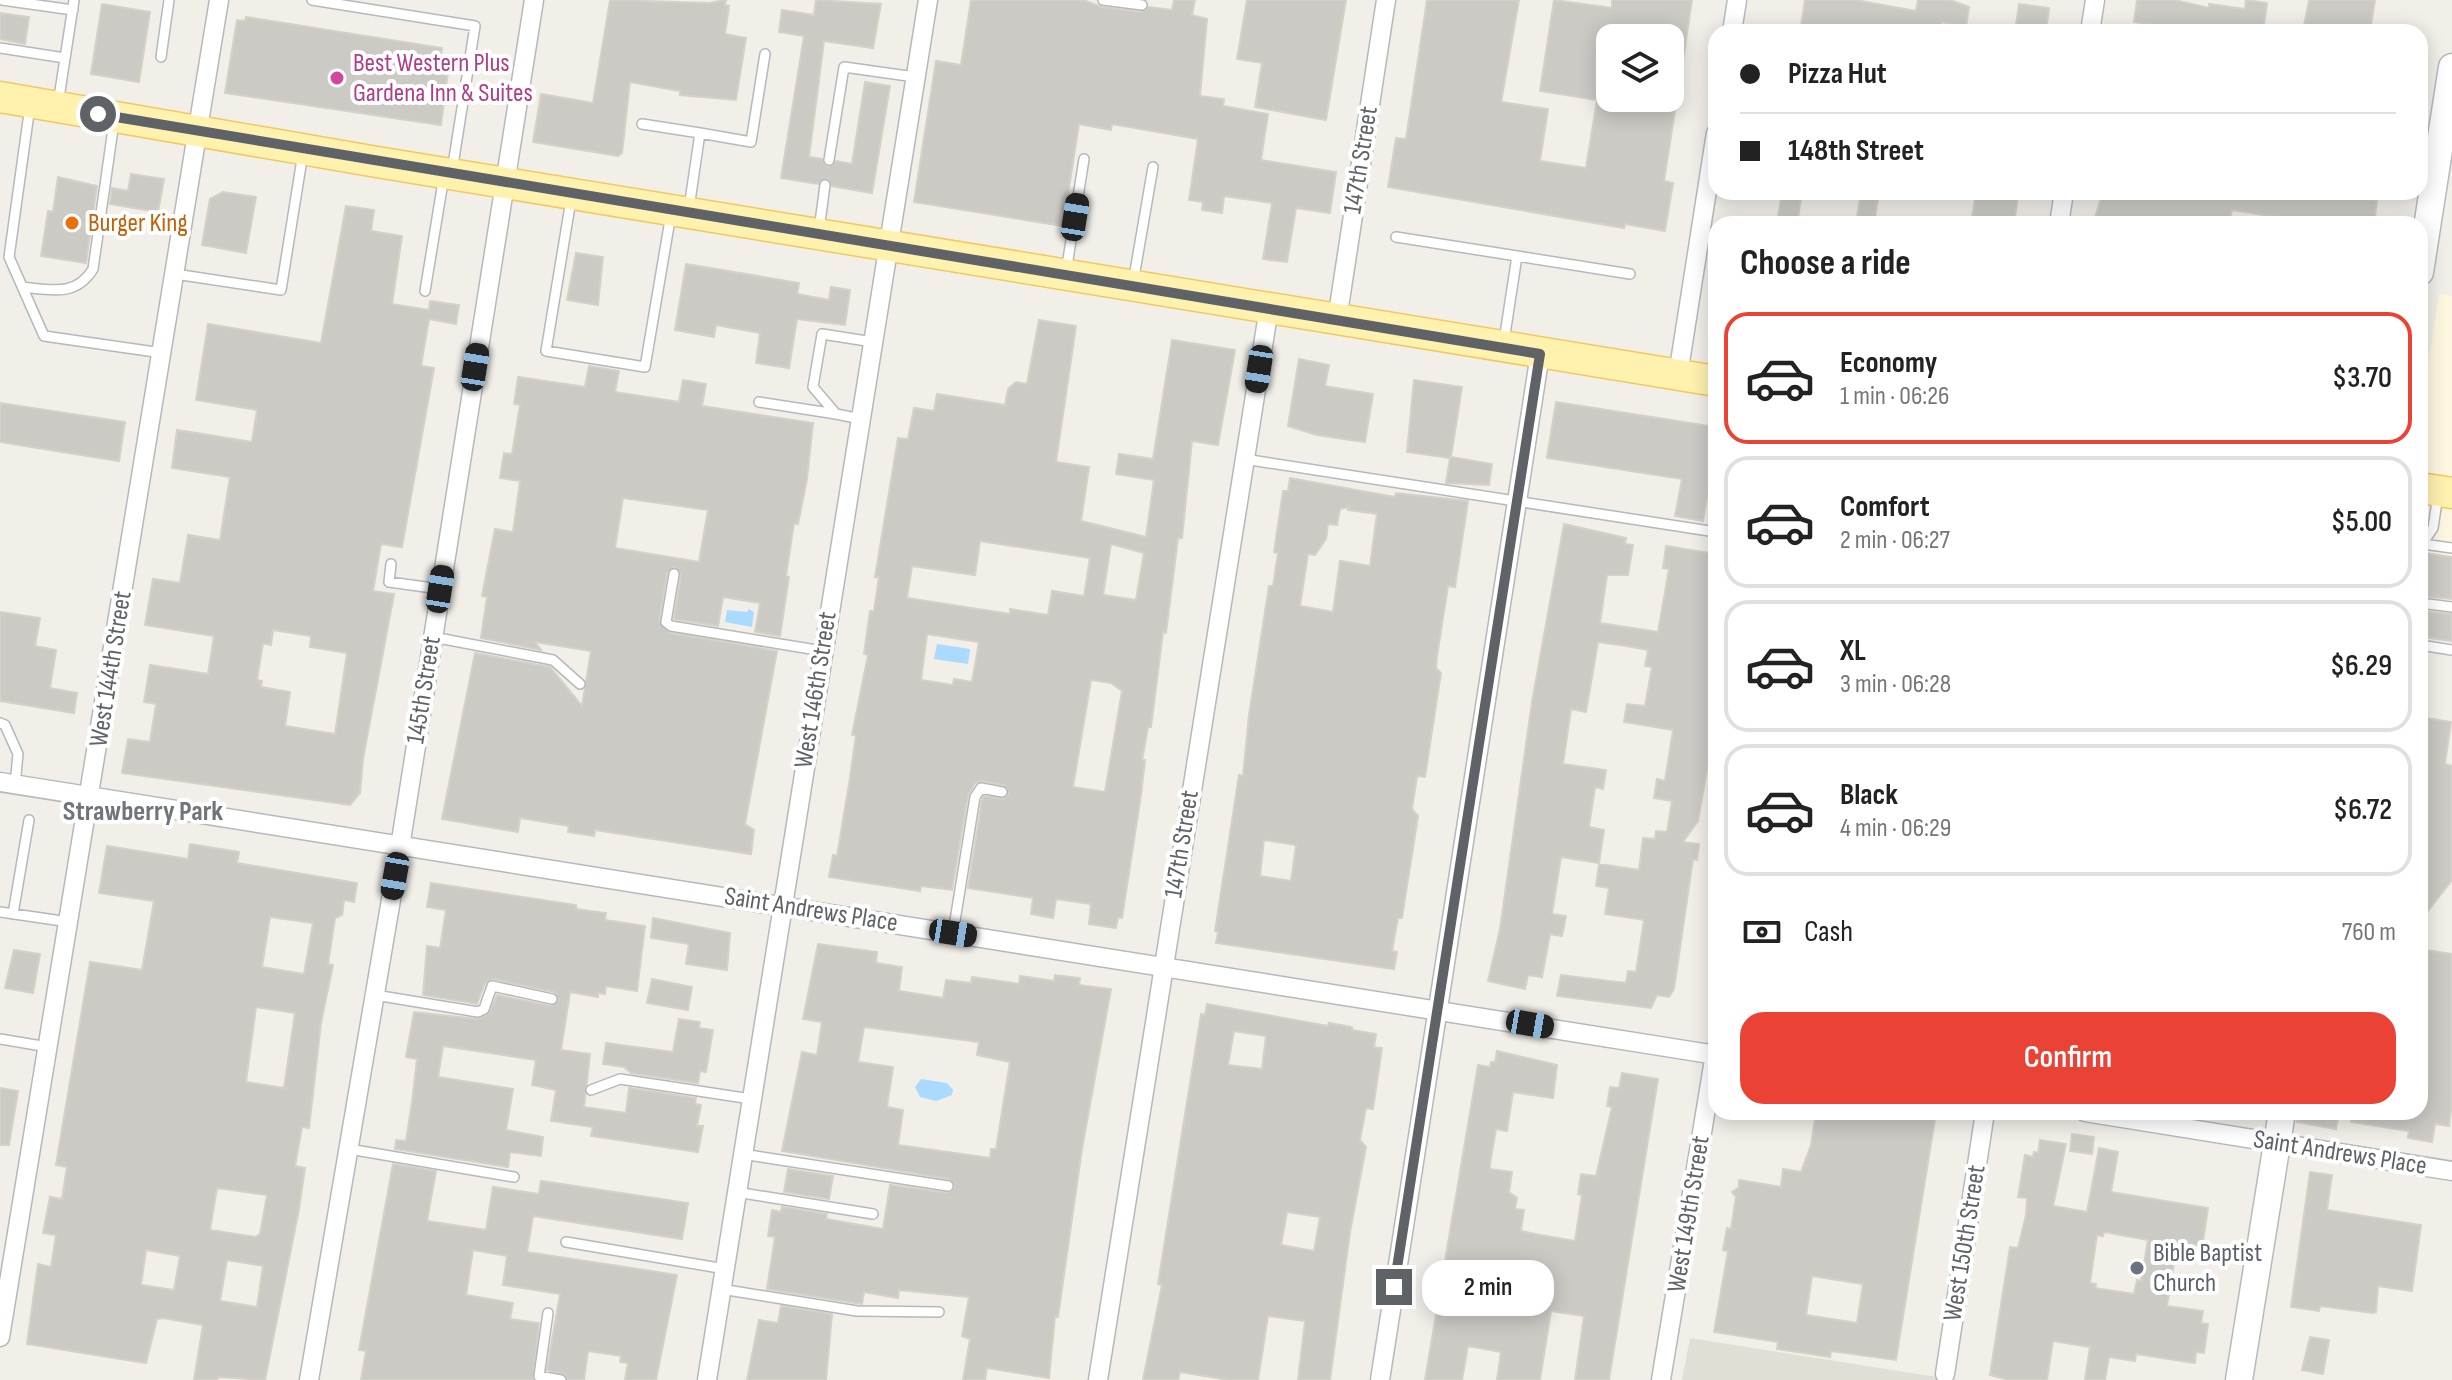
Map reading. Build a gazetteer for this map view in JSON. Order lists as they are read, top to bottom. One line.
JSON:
{"streets":{"street":["147th Street","West 144th Street","145th Street","West 146th Street","Saint Andrews Place","West 149th Street","West 150th Street"]},"crossings":[["147th Street","Saint Andrews Place"],["West 144th Street","Saint Andrews Place"],["145th Street","Saint Andrews Place"],["West 146th Street","Saint Andrews Place"]],"districts":["Strawberry Park"],"places":["Best Western Plus Gardena Inn & Suites","Burger King","Bible Baptist Church"],"page":{"banner":["Pizza Hut","148th Street"],"heading":"Choose a ride","list":[{"name":"Economy","note":"1 min · 06:26","value":"$3.70"},{"name":"Comfort","note":"2 min · 06:27","value":"$5.00"},{"name":"XL","note":"3 min · 06:28","value":"$6.29"},{"name":"Black","note":"4 min · 06:29","value":"$6.72"}],"pay":["Cash","760 m"],"buttons":"Confirm","bubble":"2 min"}}
